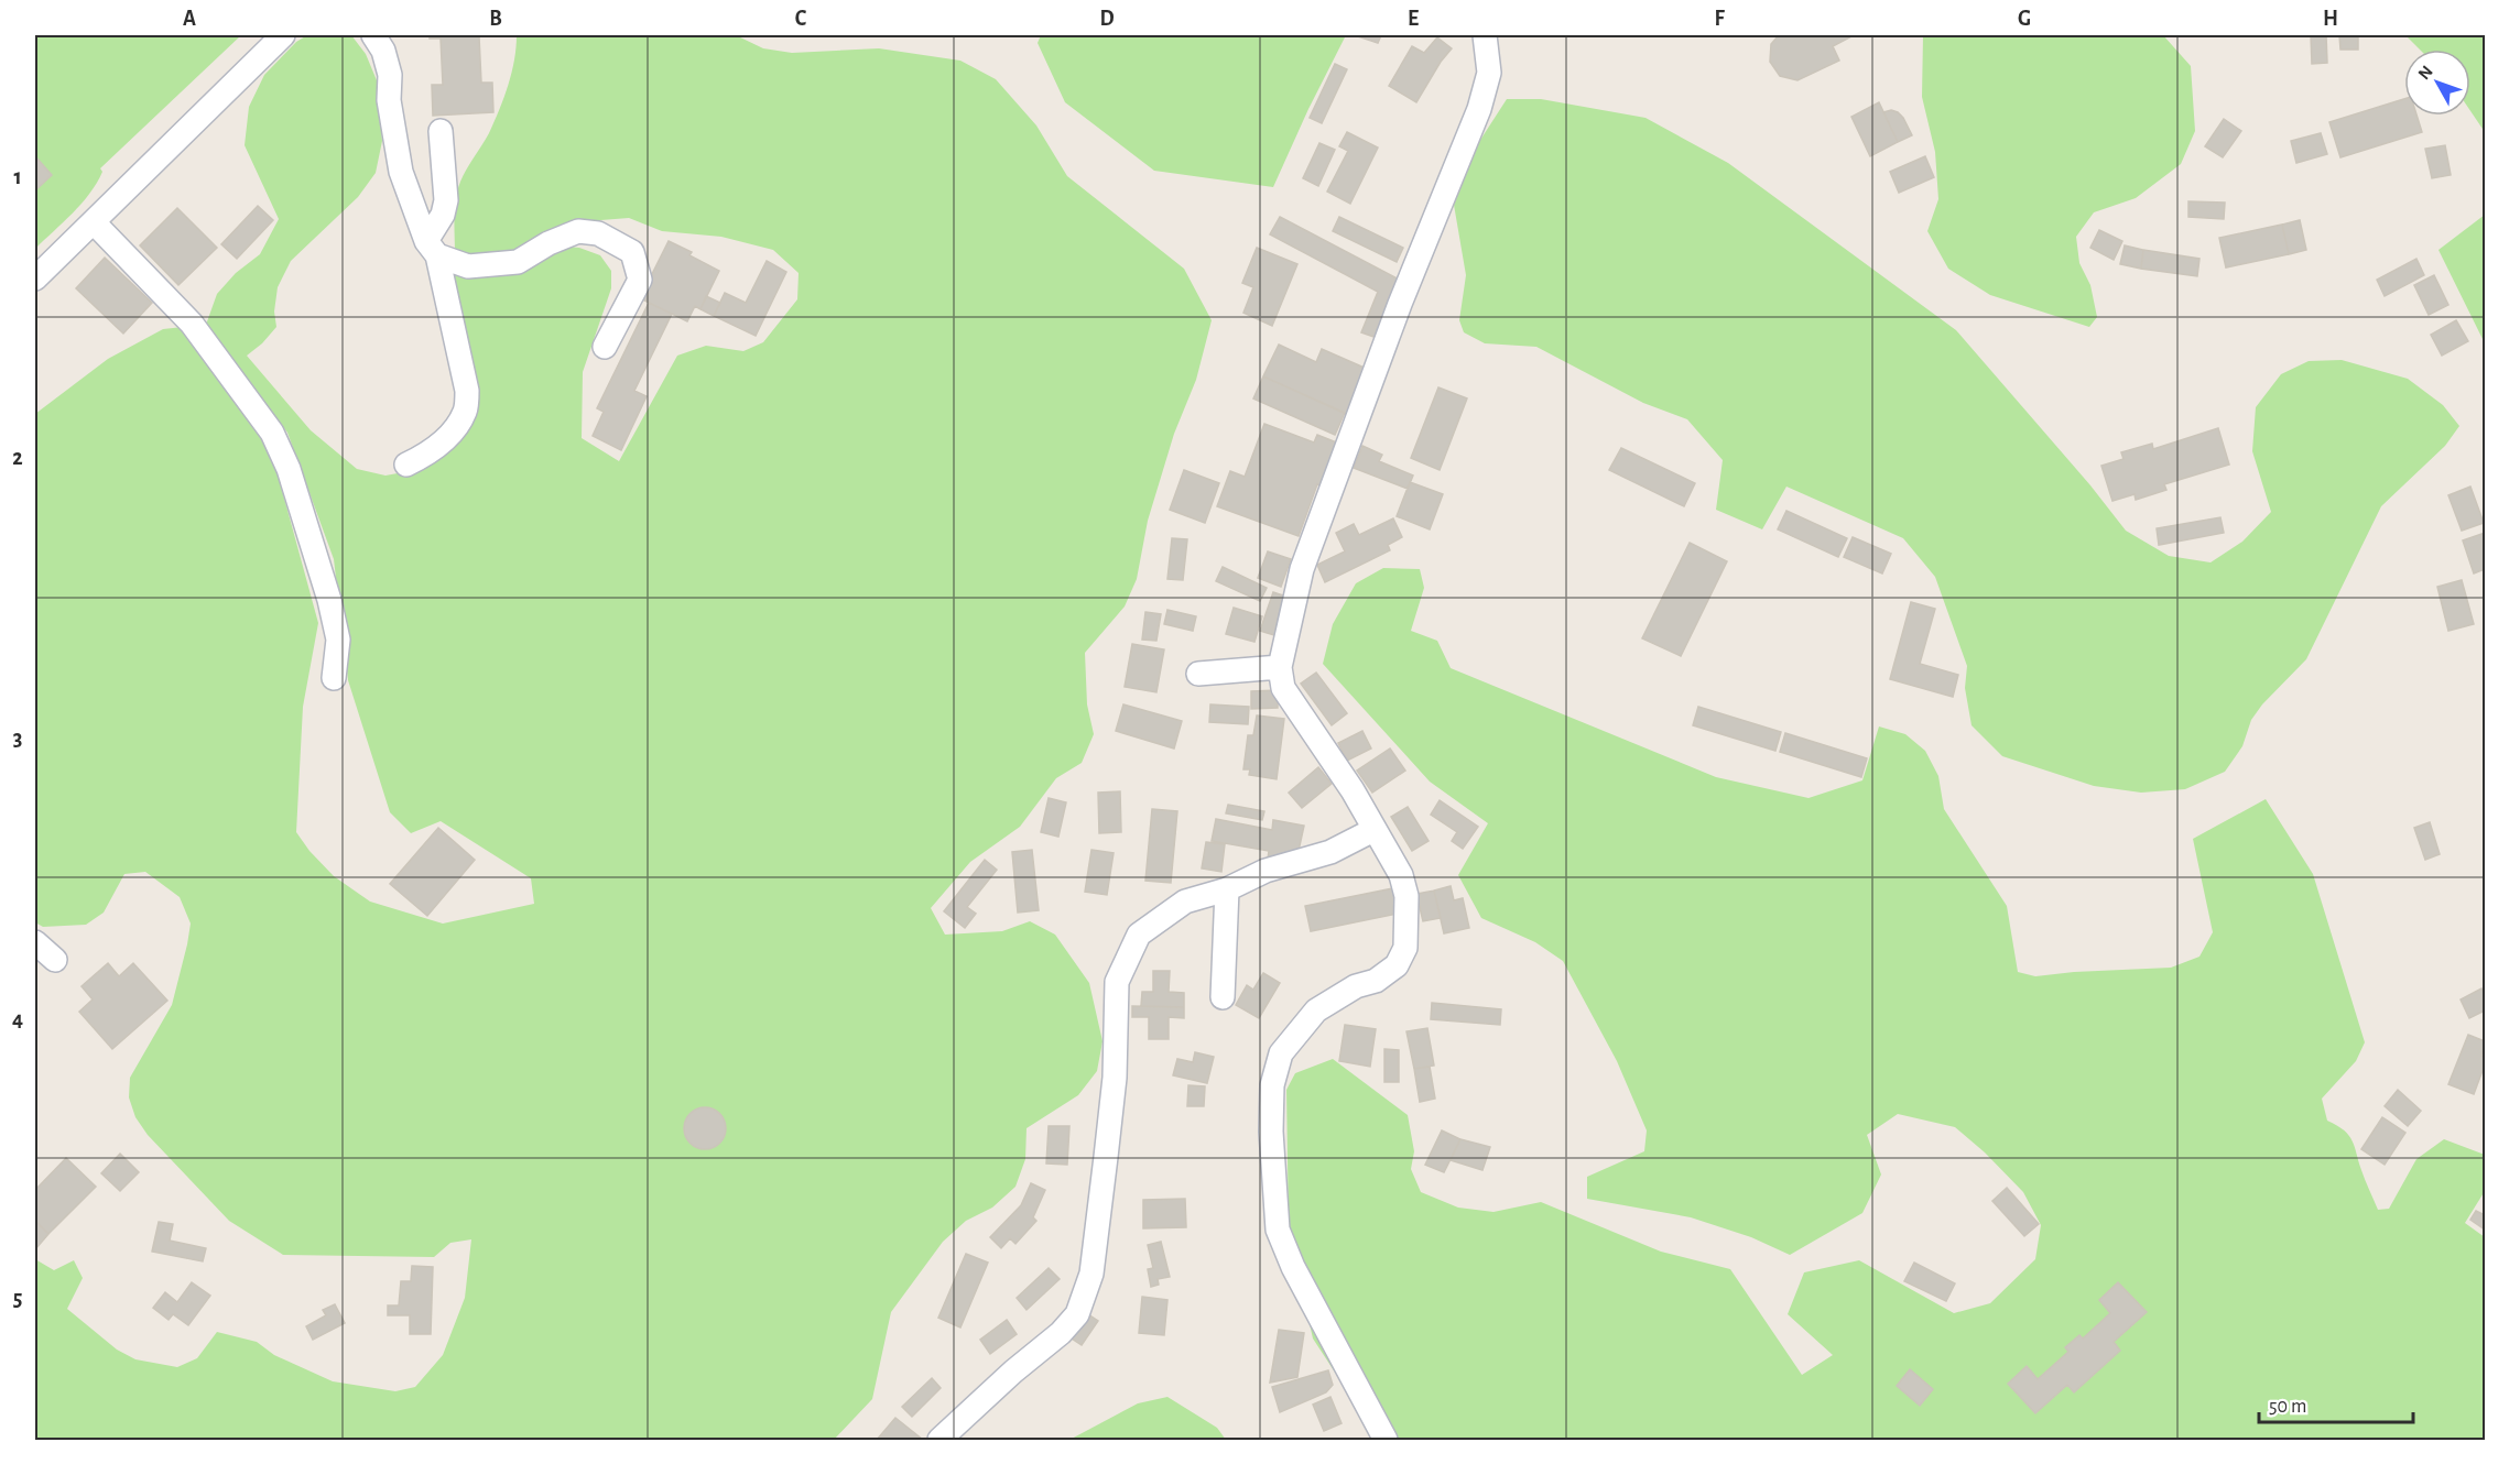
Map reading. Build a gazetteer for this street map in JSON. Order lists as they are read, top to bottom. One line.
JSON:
{"scale_bar":"50 m","north":"top left","grid":{"columns":["A","B","C","D","E","F","G","H"],"rows":["1","2","3","4","5"]}}
